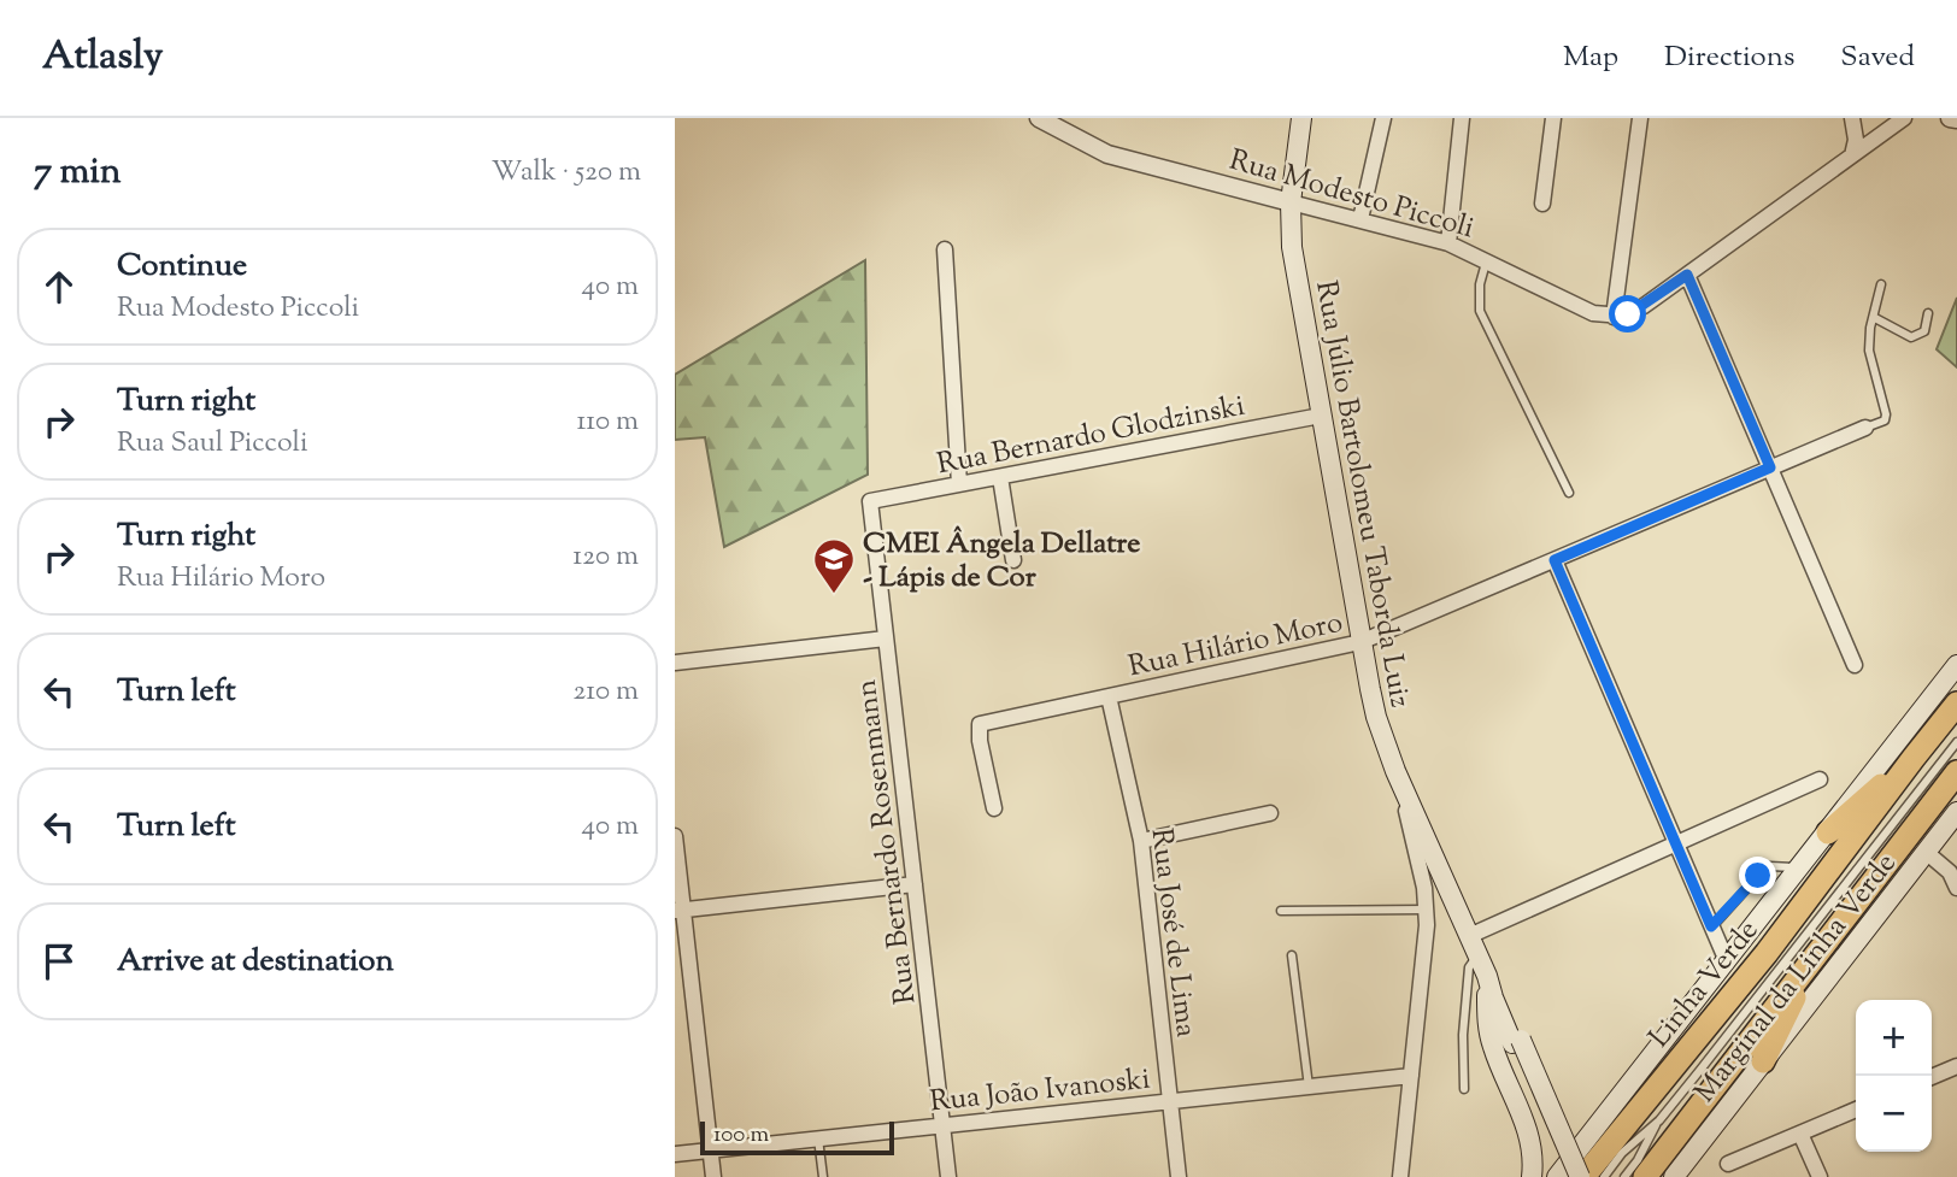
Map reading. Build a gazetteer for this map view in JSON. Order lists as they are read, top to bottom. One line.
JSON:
{"streets":{"highway":["Linha Verde"],"main road":["Rua Júlio Bartolomeu Taborda Luiz","Marginal da Linha Verde"],"street":["Rua Modesto Piccoli","Rua Bernardo Glodzinski","Rua Hilário Moro","Rua Bernardo Rosenmann","Rua José de Lima","Rua João Ivanoski"]},"crossings":[["Rua Modesto Piccoli","Rua Júlio Bartolomeu Taborda Luiz"],["Rua Bernardo Glodzinski","Rua Júlio Bartolomeu Taborda Luiz"],["Rua Bernardo Glodzinski","Rua Bernardo Rosenmann"],["Rua Júlio Bartolomeu Taborda Luiz","Rua Hilário Moro"],["Rua Júlio Bartolomeu Taborda Luiz","Linha Verde"],["Rua Hilário Moro","Rua José de Lima"],["Rua Bernardo Rosenmann","Rua João Ivanoski"],["Rua José de Lima","Rua João Ivanoski"]],"places":{"school or university":["CMEI Ângela Dellatre - Lápis de Cor"]},"scale_bar":"100 m","page":{"header":"Atlasly","nav":["Map","Directions","Saved"],"heading":["7 min","Walk · 520 m"],"list":[["Continue","Rua Modesto Piccoli","40 m"],["Turn right","Rua Saul Piccoli","110 m"],["Turn right","Rua Hilário Moro","120 m"],["Turn left","210 m"],["Turn left","40 m"],"Arrive at destination"],"map_buttons":["+","−"],"scale":"100 m"}}
